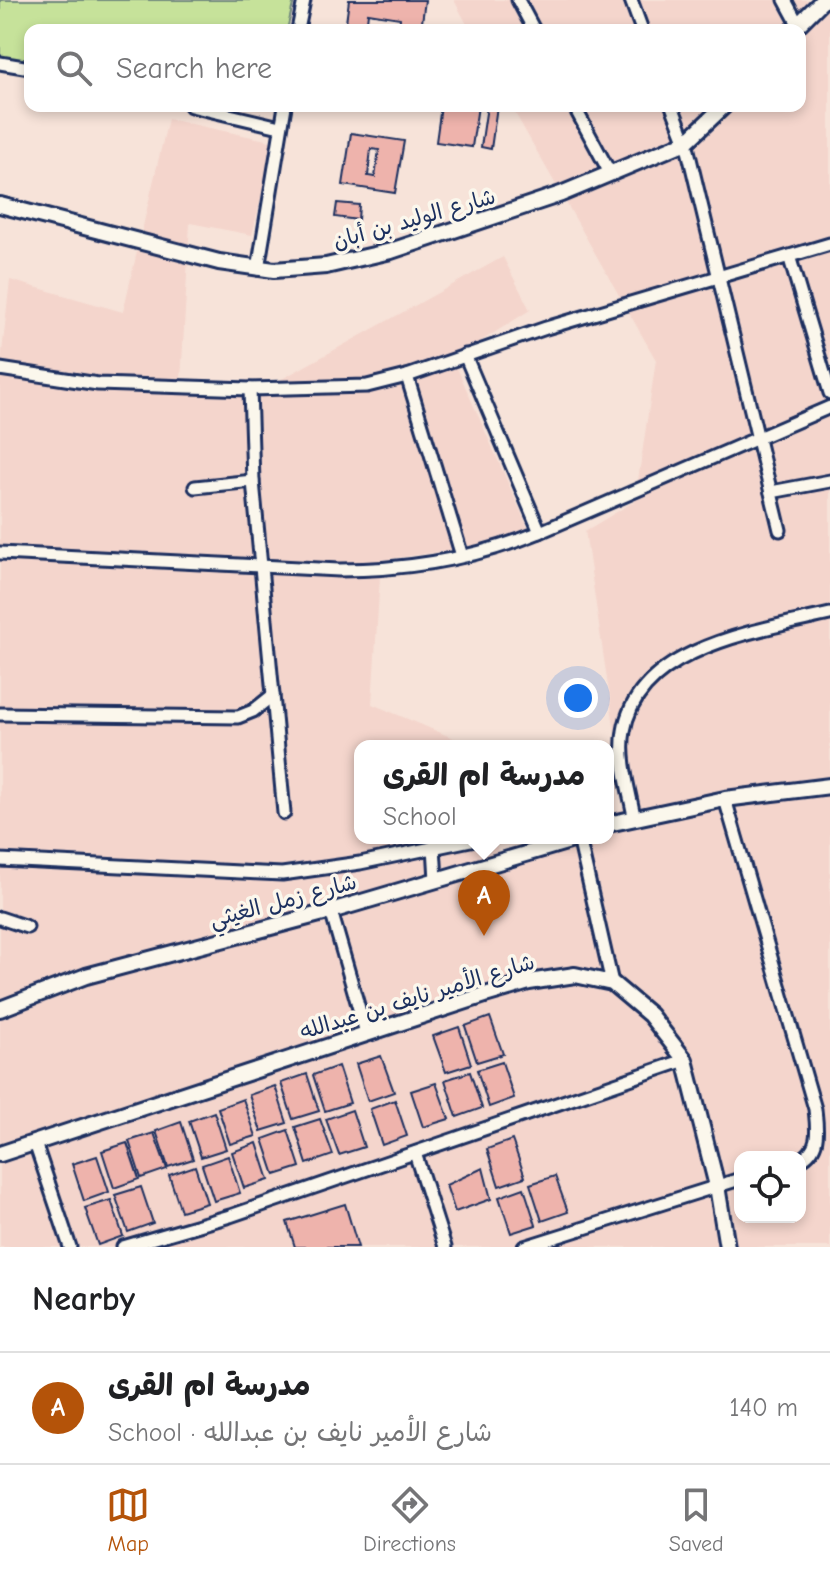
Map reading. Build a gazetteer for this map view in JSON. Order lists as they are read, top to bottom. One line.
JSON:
{"streets":{"street":["شارع الوليد بن أبان","شارع زمل الغيثي","شارع الأمير نايف بن عبدالله"]},"page":{"search":"Search here","popup":["مدرسة ام القرى","School"],"pins":"A","heading":"Nearby","list":[{"mark":"A","name":"مدرسة ام القرى","note":"School · شارع الأمير نايف بن عبدالله","value":"140 m"}],"nav":["Map","Directions","Saved"]}}
